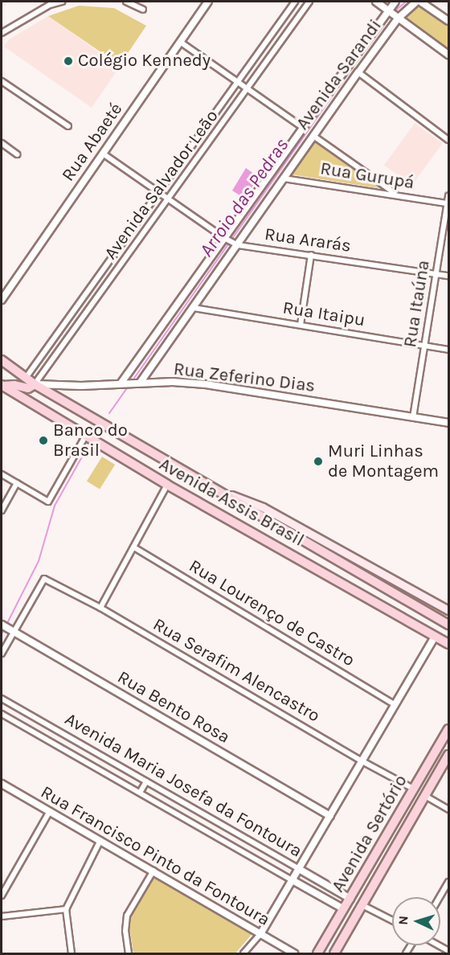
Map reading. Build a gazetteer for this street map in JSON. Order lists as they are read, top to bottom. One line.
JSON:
{"streets":{"main road":["Avenida Assis Brasil","Avenida Sertório"],"street":["Avenida Sarandi","Rua Abaeté","Rua Gurupá","Avenida Salvador Leão","Rua Ararás","Rua Itaúna","Rua Itaipu","Rua Zeferino Dias","Rua Lourenço de Castro","Rua Serafim Alencastro","Rua Bento Rosa","Avenida Maria Josefa da Fontoura","Rua Francisco Pinto da Fontoura"]},"crossings":[["Avenida Sarandi","Rua Gurupá"],["Avenida Sarandi","Rua Ararás"],["Avenida Sarandi","Rua Itaipu"],["Avenida Sarandi","Rua Zeferino Dias"],["Rua Abaeté","Rua Ararás"],["Rua Gurupá","Rua Itaúna"],["Avenida Salvador Leão","Rua Ararás"],["Avenida Salvador Leão","Rua Zeferino Dias"],["Avenida Salvador Leão","Avenida Assis Brasil"],["Rua Ararás","Rua Itaúna"],["Rua Itaúna","Rua Itaipu"],["Rua Itaúna","Rua Zeferino Dias"],["Rua Zeferino Dias","Avenida Assis Brasil"],["Rua Serafim Alencastro","Rua Bento Rosa"],["Rua Serafim Alencastro","Avenida Sertório"],["Avenida Maria Josefa da Fontoura","Avenida Sertório"]],"water":["Arroio das Pedras"],"places":["Colégio Kennedy","Banco do Brasil","Muri Linhas de Montagem"],"north":"left"}
